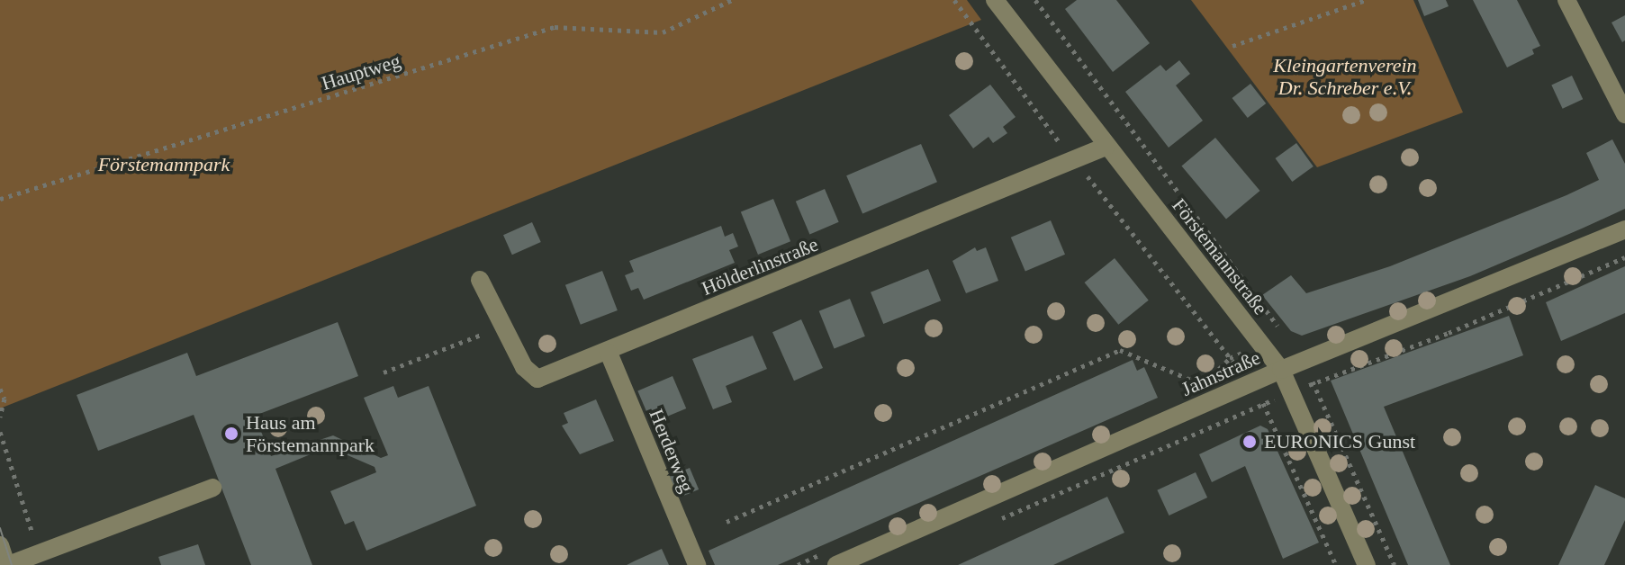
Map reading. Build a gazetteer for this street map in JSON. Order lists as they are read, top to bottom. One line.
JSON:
{"streets":{"street":["Förstemannstraße","Hölderlinstraße","Jahnstraße","Herderweg"],"path":["Hauptweg"]},"crossings":[["Förstemannstraße","Hölderlinstraße"],["Förstemannstraße","Jahnstraße"],["Hölderlinstraße","Herderweg"]],"parks":["Kleingartenverein Dr. Schreber e.V.","Förstemannpark"],"places":["Haus am Förstemannpark","EURONICS Gunst"]}
